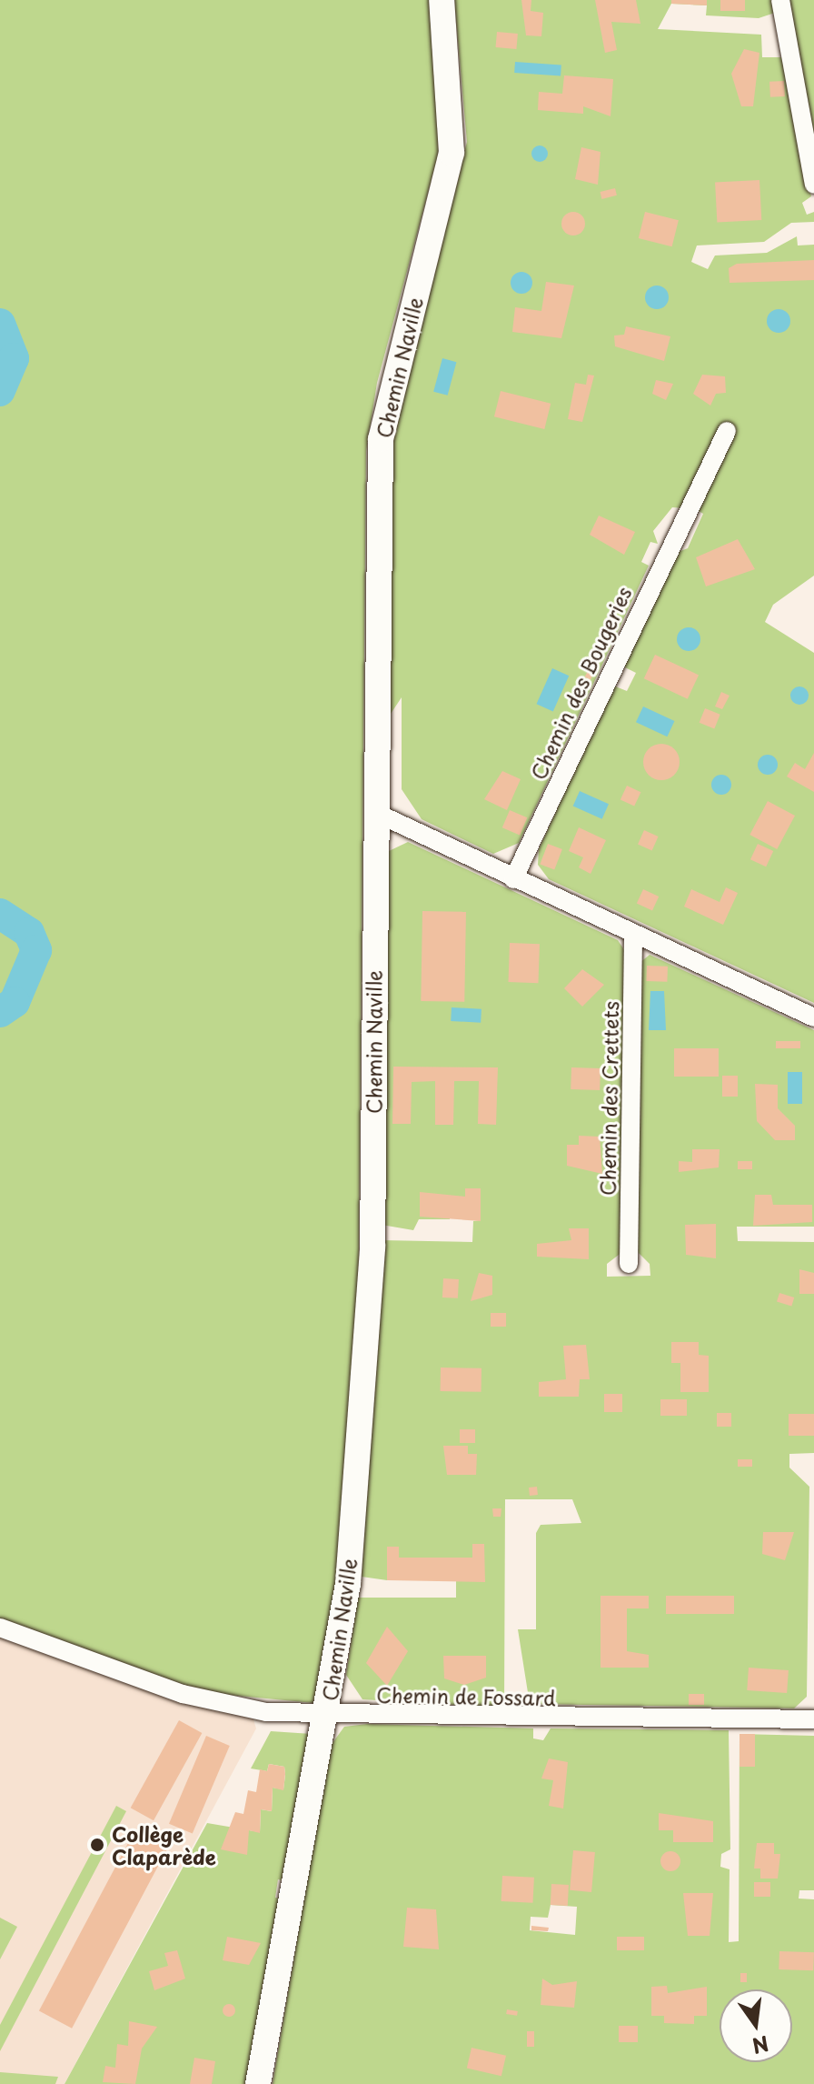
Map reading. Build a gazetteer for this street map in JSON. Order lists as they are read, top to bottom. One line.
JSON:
{"streets":{"street":["Chemin Naville","Chemin des Bougeries","Chemin des Crettets","Chemin de Fossard"]},"crossings":[["Chemin Naville","Chemin de Fossard"]],"places":["Collège Claparède"],"north":"bottom"}
